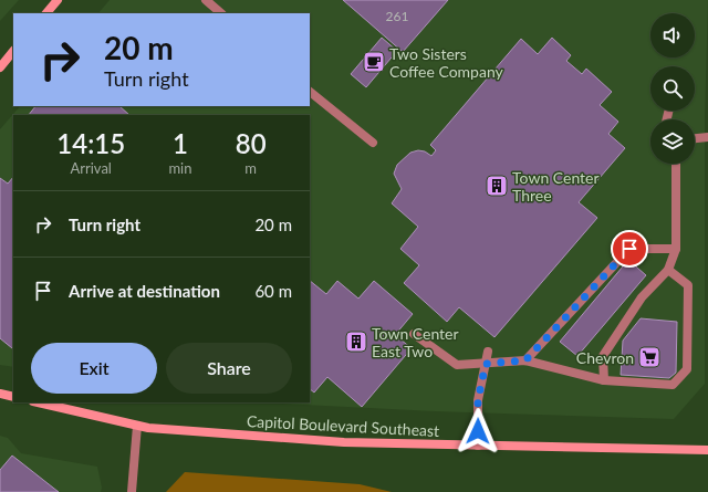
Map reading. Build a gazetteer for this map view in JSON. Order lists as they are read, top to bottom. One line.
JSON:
{"streets":{"main road":["Capitol Boulevard Southeast"]},"places":{"cafe":["Two Sisters Coffee Company"],"building":["Town Center Three","Town Center East Two"],"supermarket":["Chevron"]},"house_numbers":["261"],"page":{"turn":["20 m","Turn right"],"eta":["14:15","Arrival","1","min","80","m"],"list":[{"name":"Turn right","value":"20 m"},{"name":"Arrive at destination","value":"60 m"}],"buttons":["Exit","Share"]}}
